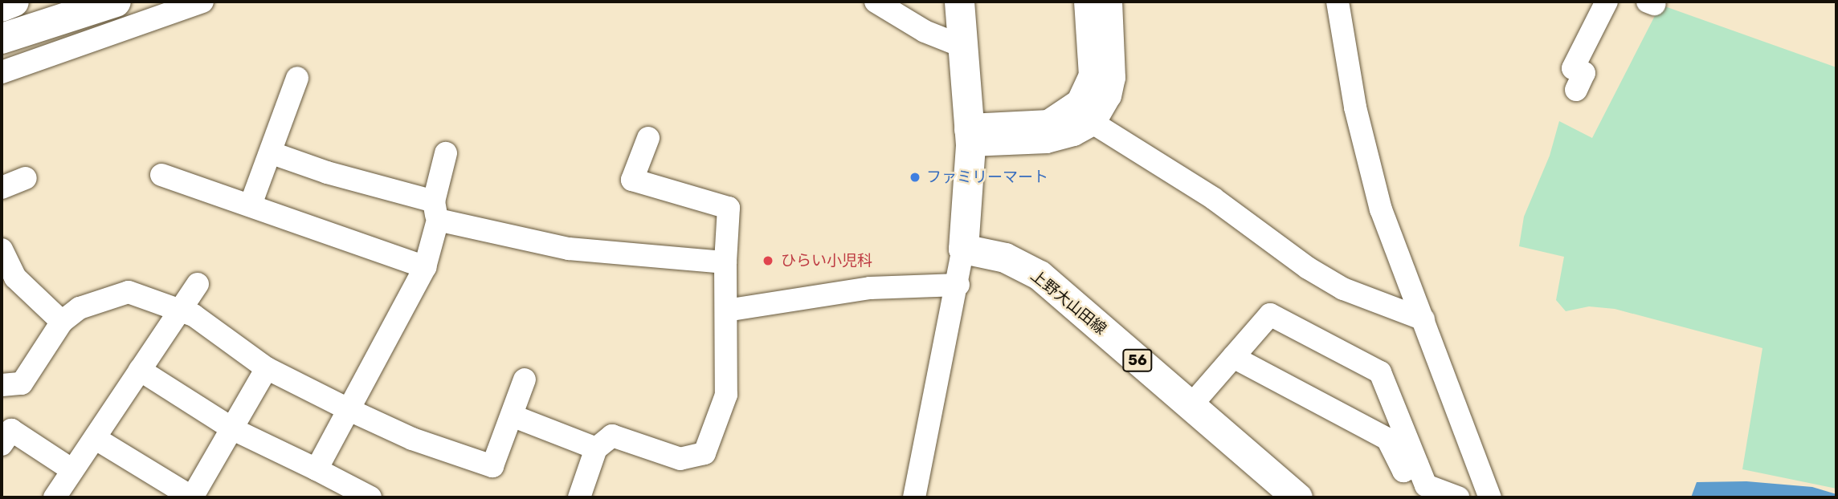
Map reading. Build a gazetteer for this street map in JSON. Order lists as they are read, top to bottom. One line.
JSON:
{"streets":{"main road":["上野大山田線","56"]},"places":["ファミリーマート","ひらい小児科"]}
